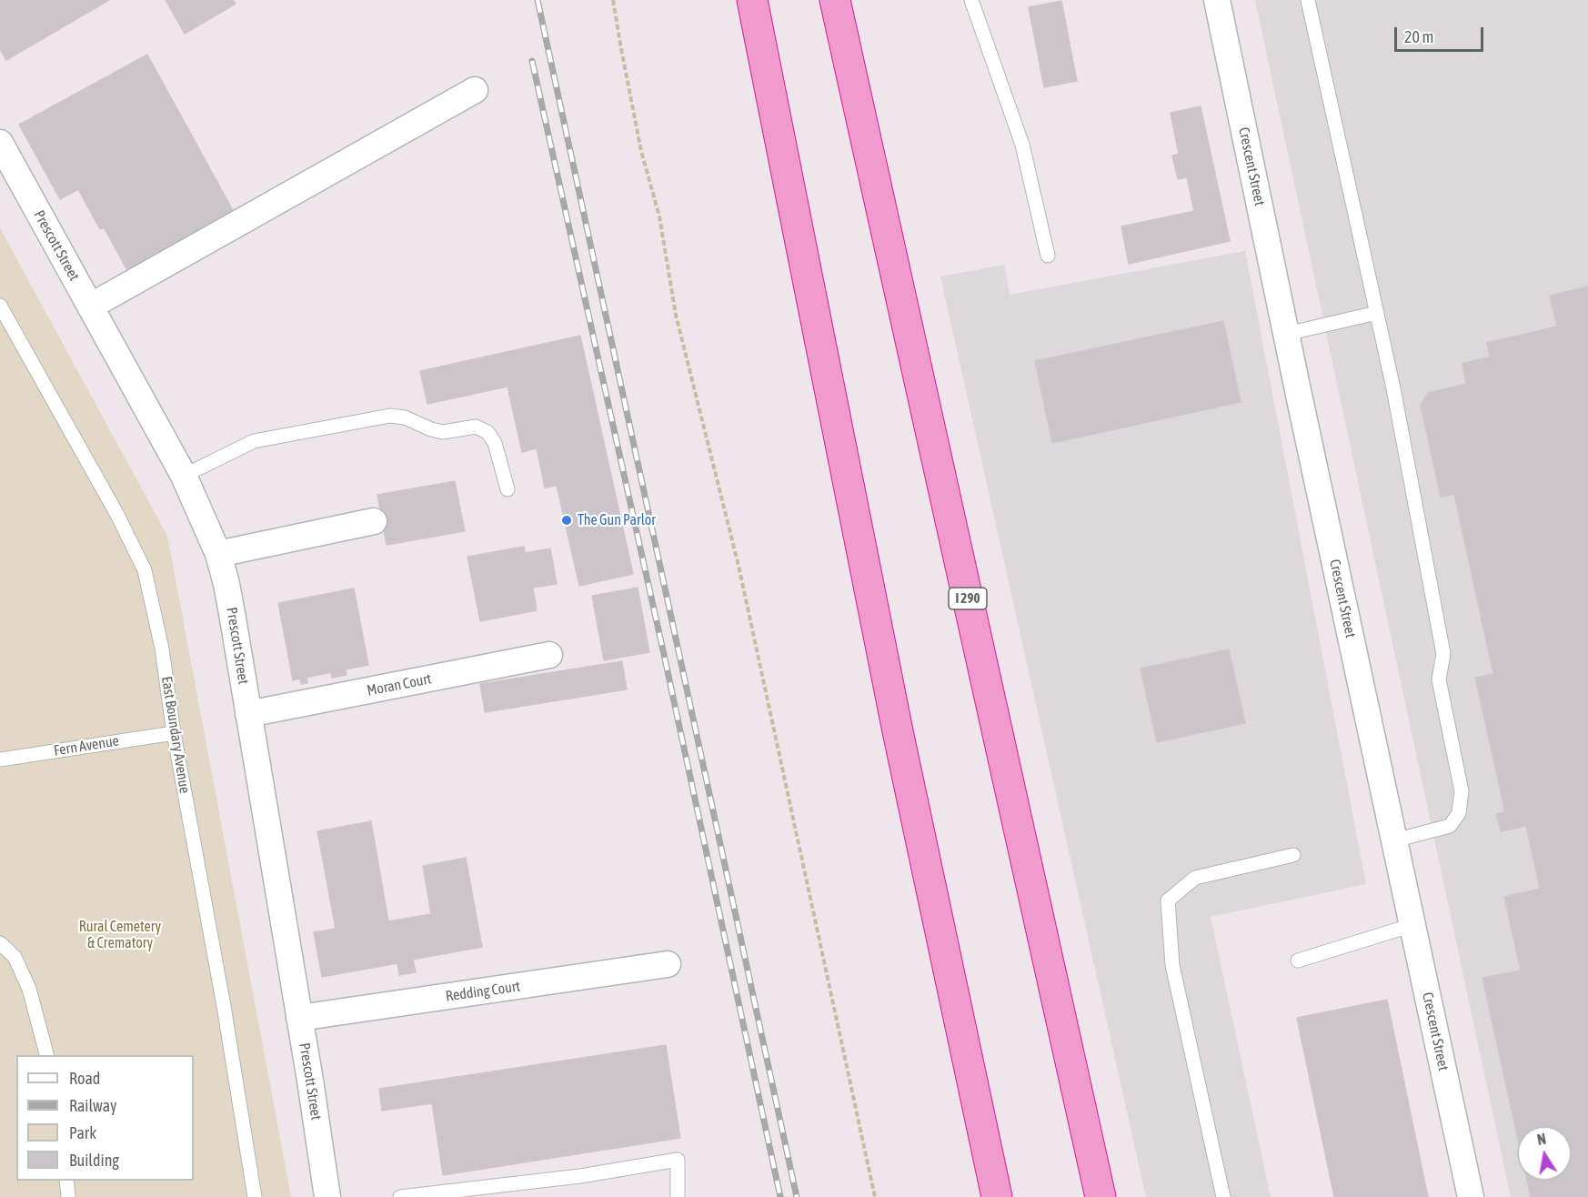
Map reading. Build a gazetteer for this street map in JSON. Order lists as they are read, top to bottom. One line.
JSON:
{"streets":{"highway":["I 290"],"street":["Crescent Street","Prescott Street","Moran Court","Redding Court"],"lane":["East Boundary Avenue","Fern Avenue"]},"crossings":[["Prescott Street","Moran Court"],["Prescott Street","Redding Court"],["East Boundary Avenue","Fern Avenue"]],"parks":["Rural Cemetery & Crematory"],"places":["The Gun Parlor"],"legend":["Road","Railway","Park","Building"],"scale_bar":"20 m","north":"top"}
